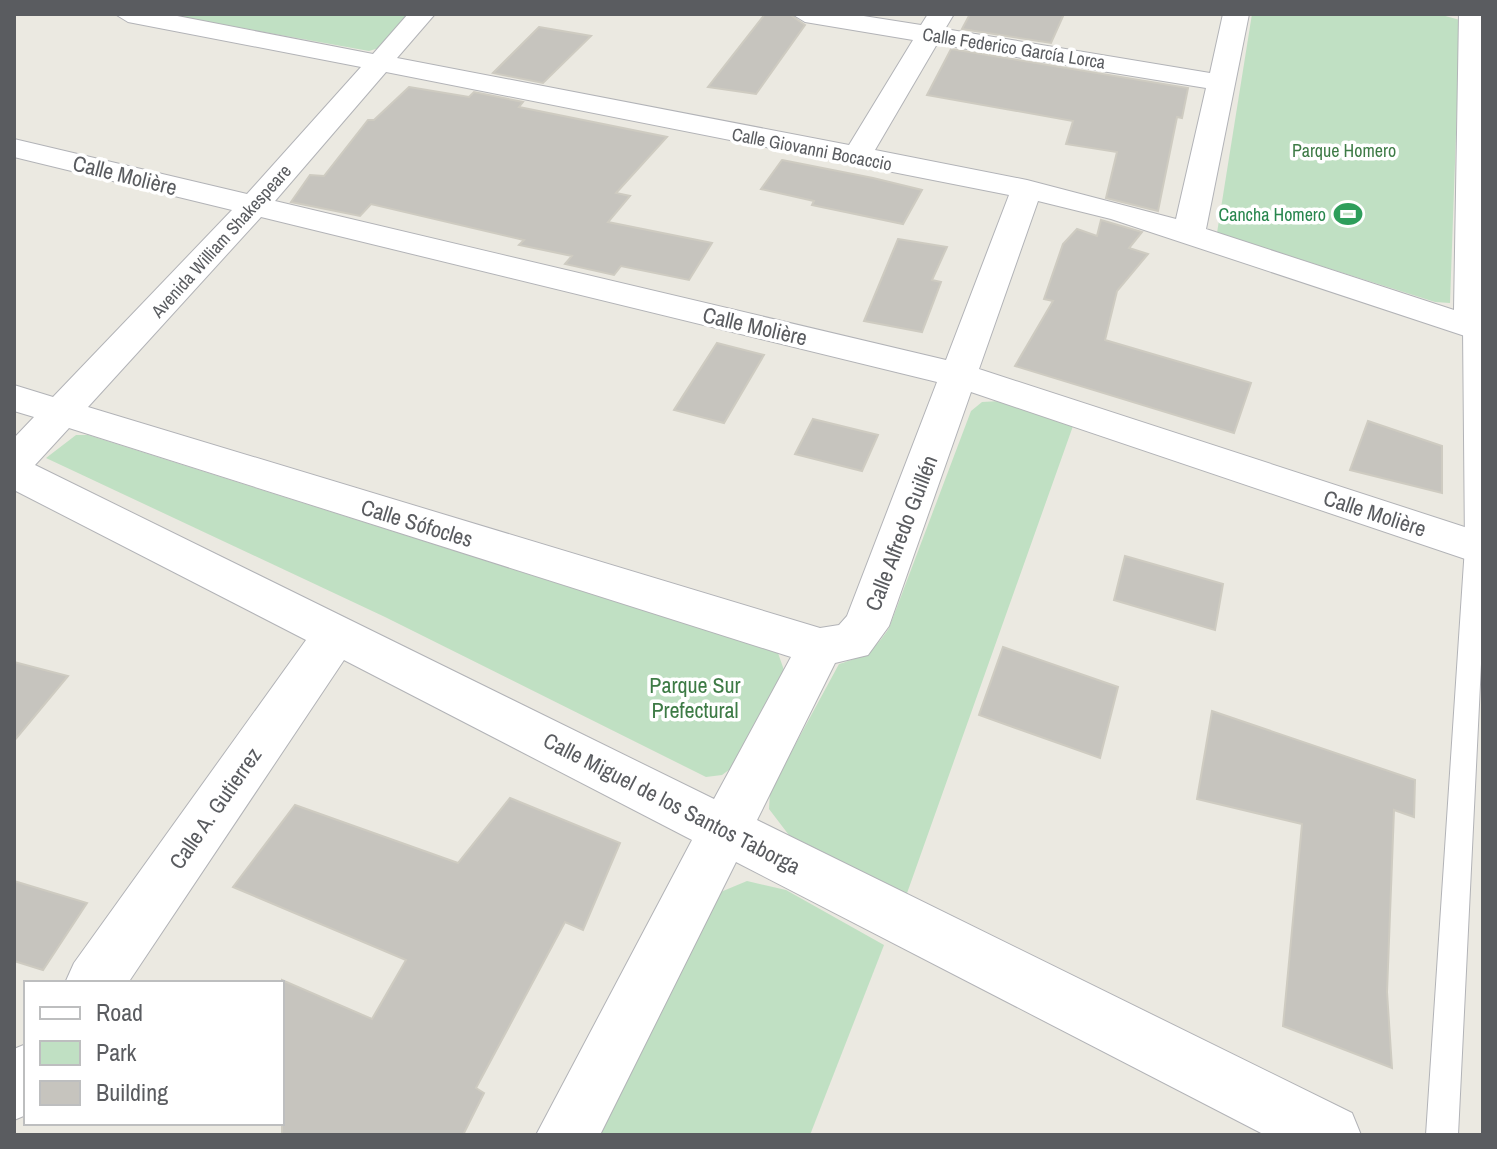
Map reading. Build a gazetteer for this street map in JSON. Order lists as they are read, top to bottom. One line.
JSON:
{"streets":{"street":["Calle Federico García Lorca","Calle Giovanni Bocaccio","Calle Molière","Avenida William Shakespeare","Calle Sófocles","Calle Alfredo Guillén","Calle Miguel de los Santos Taborga","Calle A. Gutierrez"]},"crossings":[["Calle Giovanni Bocaccio","Avenida William Shakespeare"],["Calle Giovanni Bocaccio","Calle Alfredo Guillén"],["Calle Molière","Avenida William Shakespeare"],["Calle Molière","Calle Alfredo Guillén"],["Avenida William Shakespeare","Calle Sófocles"],["Calle Sófocles","Calle Alfredo Guillén"],["Calle Miguel de los Santos Taborga","Calle A. Gutierrez"]],"parks":["Parque Homero","Parque Sur Prefectural"],"places":{"sports":["Cancha Homero"]},"legend":["Road","Park","Building"]}
